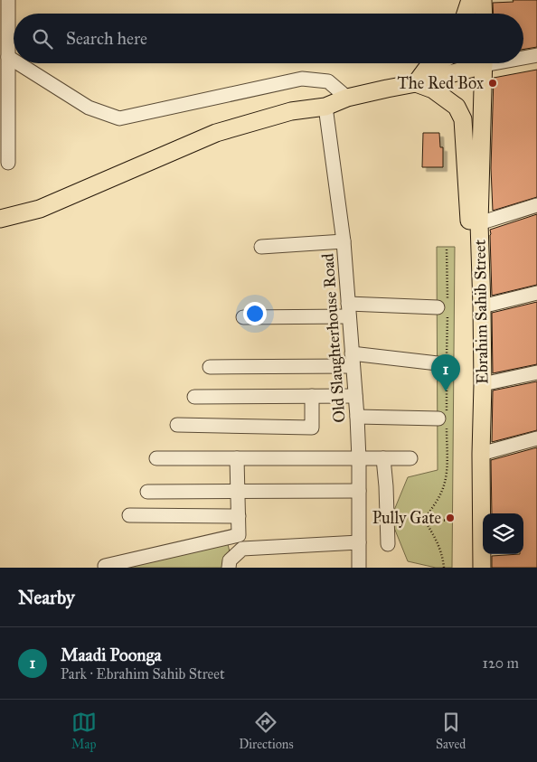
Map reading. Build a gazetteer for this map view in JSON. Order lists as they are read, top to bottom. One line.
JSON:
{"streets":{"main road":["Ebrahim Sahib Street"],"street":["Old Slaughterhouse Road"]},"places":["The Red Box","Pully Gate"],"page":{"search":"Search here","pins":"1","heading":"Nearby","list":[{"mark":"1","name":"Maadi Poonga","note":"Park · Ebrahim Sahib Street","value":"120 m"}],"nav":["Map","Directions","Saved"]}}
